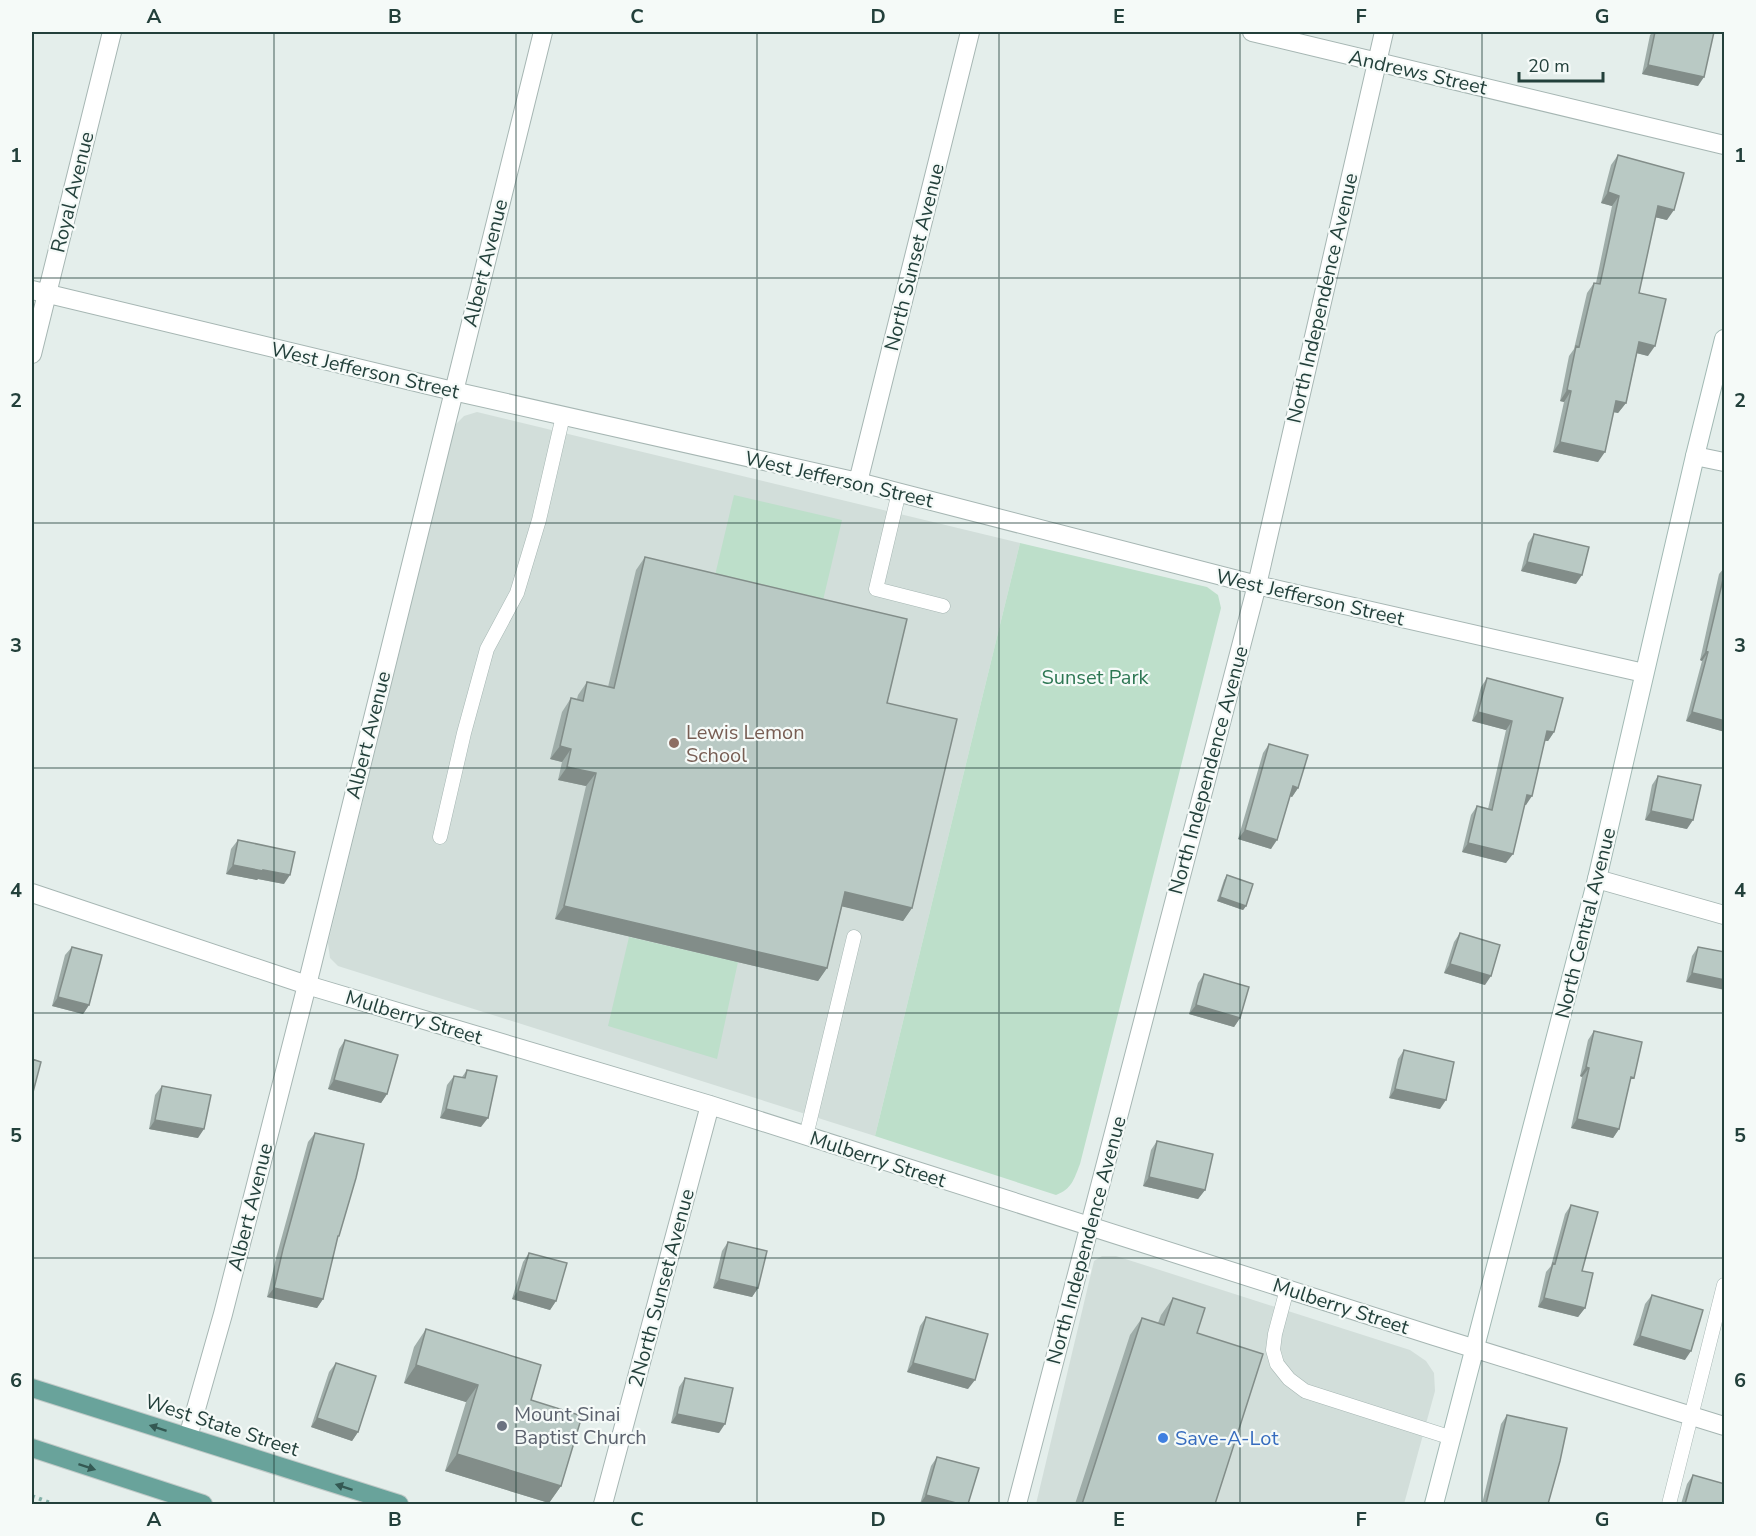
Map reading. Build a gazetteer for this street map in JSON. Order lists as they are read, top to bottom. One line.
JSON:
{"streets":{"main road":["West State Street"],"street":["Andrews Street","Royal Avenue","North Sunset Avenue","Albert Avenue","North Independence Avenue","West Jefferson Street","North Central Avenue","Mulberry Street","2North Sunset Avenue"]},"crossings":[["Andrews Street","North Independence Avenue"],["Royal Avenue","West Jefferson Street"],["North Sunset Avenue","West Jefferson Street"],["Albert Avenue","West Jefferson Street"],["Albert Avenue","Mulberry Street"],["Albert Avenue","West State Street"],["North Independence Avenue","West Jefferson Street"],["North Independence Avenue","Mulberry Street"],["West Jefferson Street","North Central Avenue"],["North Central Avenue","Mulberry Street"],["Mulberry Street","2North Sunset Avenue"]],"parks":["Sunset Park"],"places":["Lewis Lemon School","Mount Sinai Baptist Church","Save-A-Lot"],"scale_bar":"20 m","grid":{"columns":["A","B","C","D","E","F","G"],"rows":["1","2","3","4","5","6"]}}
